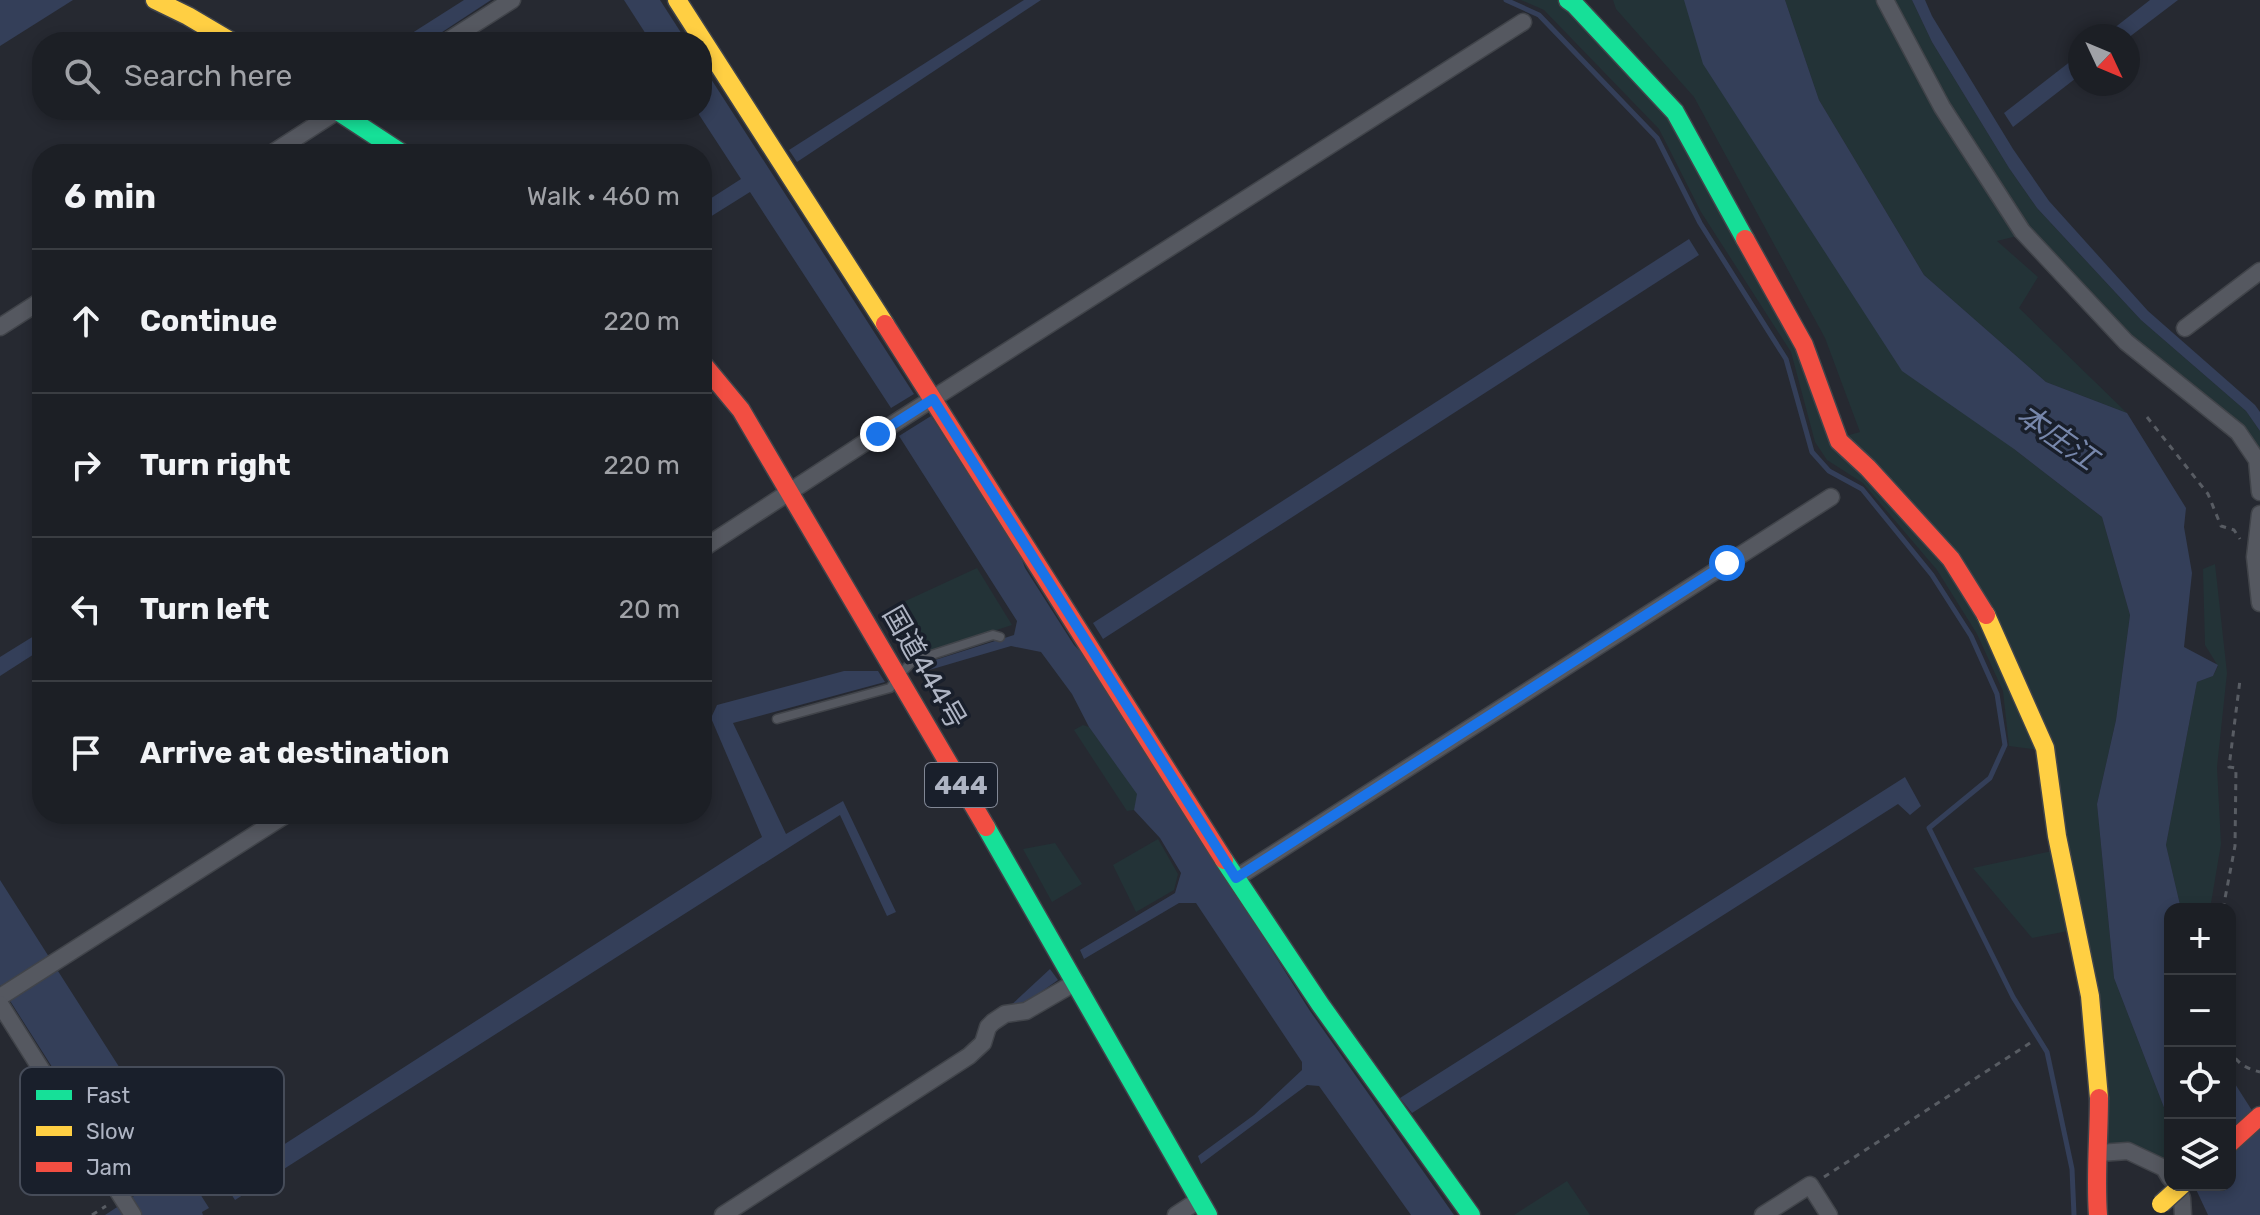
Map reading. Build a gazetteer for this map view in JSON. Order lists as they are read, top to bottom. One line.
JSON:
{"streets":{"main road":["国道444号","444"]},"water":["本庄江"],"legend":["Fast","Slow","Jam"],"north":"bottom right","page":{"search":"Search here","heading":["6 min","Walk · 460 m"],"list":[["Continue","220 m"],["Turn right","220 m"],["Turn left","20 m"],"Arrive at destination"],"map_buttons":["+","−"]}}
